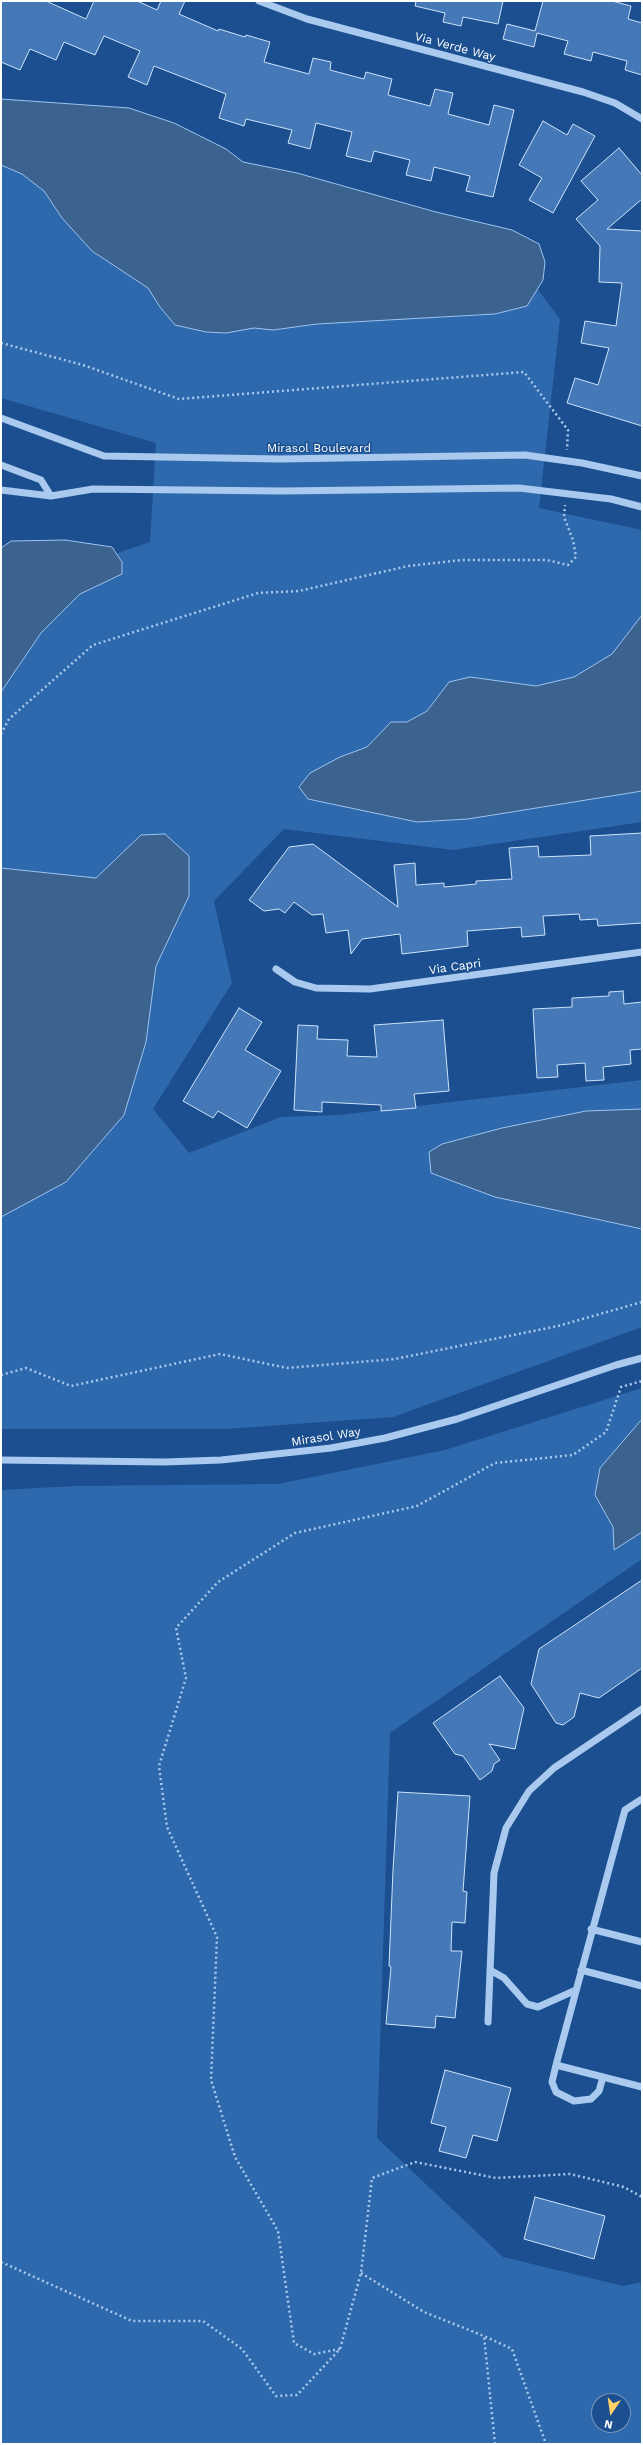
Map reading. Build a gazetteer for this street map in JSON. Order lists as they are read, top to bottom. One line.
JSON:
{"streets":{"street":["Via Verde Way","Mirasol Boulevard","Via Capri","Mirasol Way"]},"north":"bottom"}
